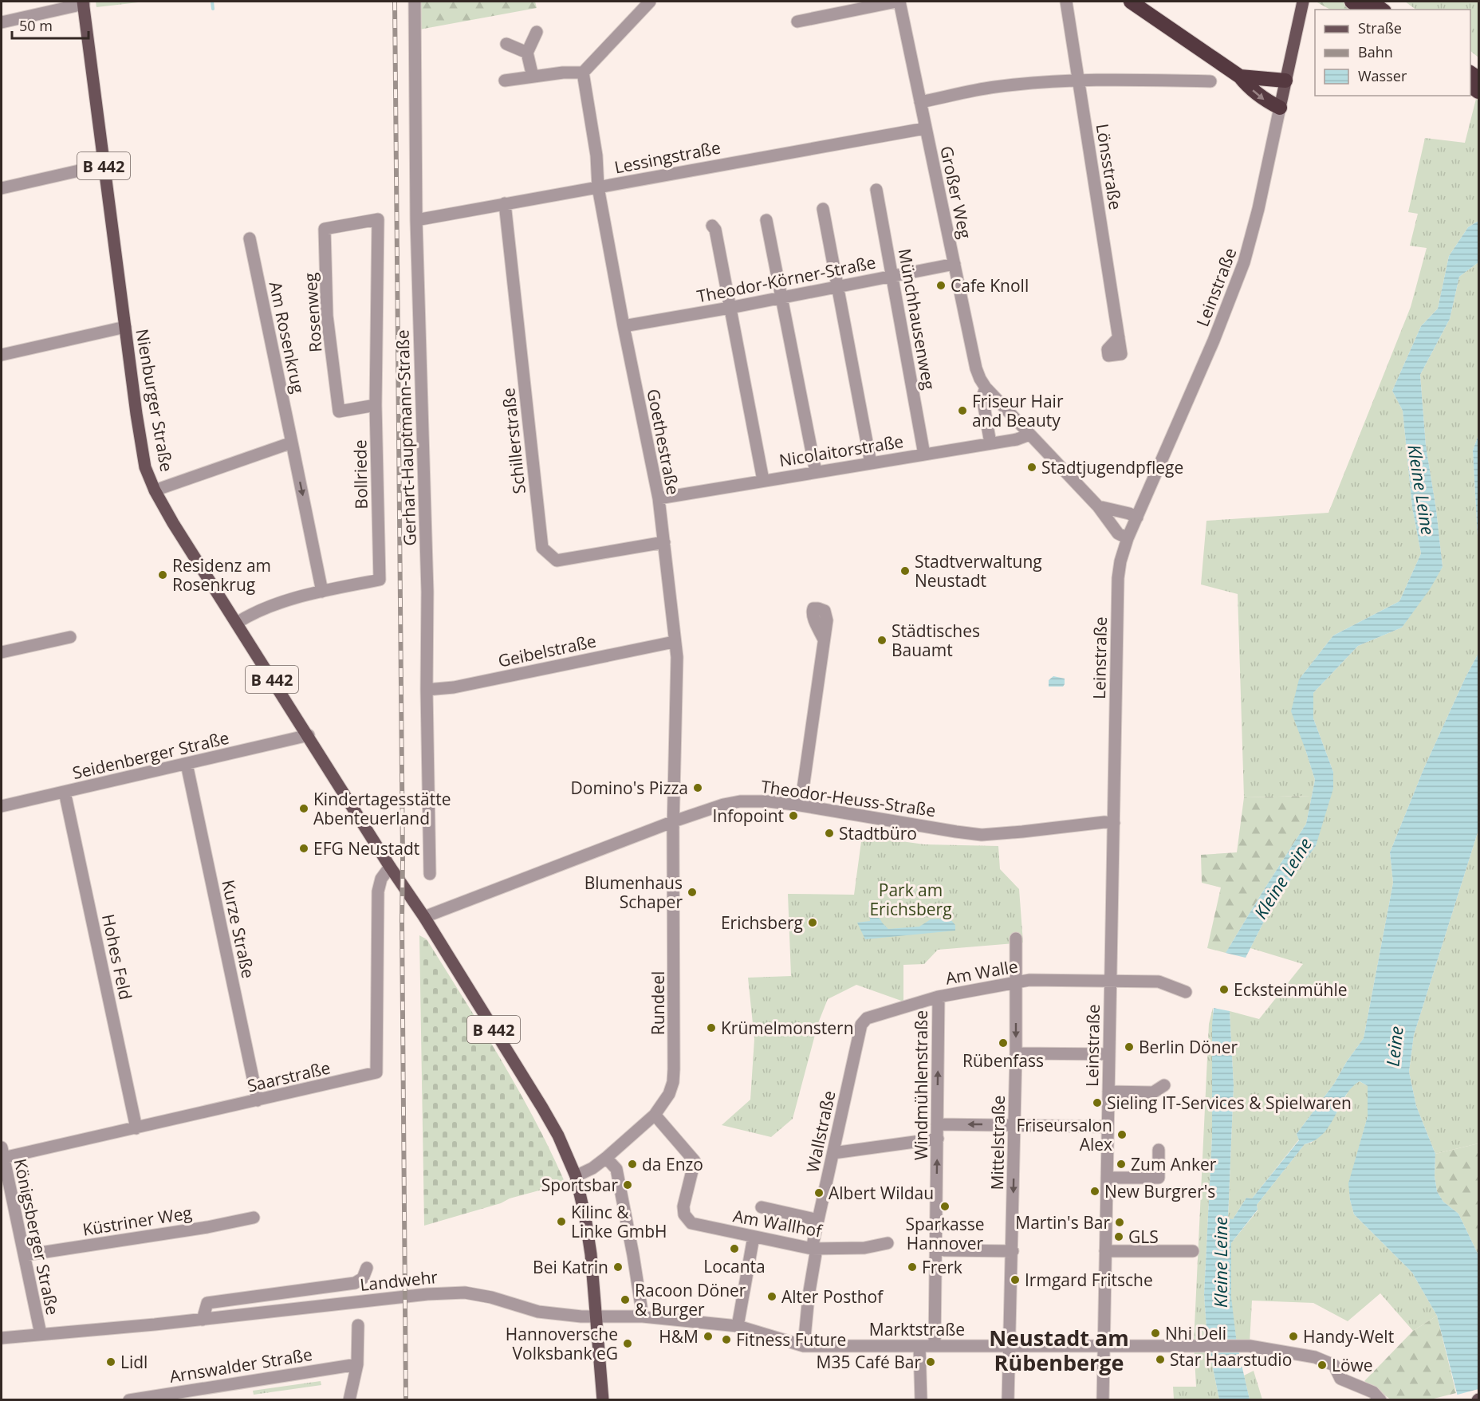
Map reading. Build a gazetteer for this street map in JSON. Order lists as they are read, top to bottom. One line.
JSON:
{"streets":{"main road":["B 442","Leinstraße","Nienburger Straße"],"street":["Lessingstraße","Lönsstraße","Großer Weg","Theodor-Körner-Straße","Rosenweg","Münchhausenweg","Am Rosenkrug","Gerhart-Hauptmann-Straße","Schillerstraße","Goethestraße","Nicolaitorstraße","Bollriede","Geibelstraße","Seidenberger Straße","Theodor-Heuss-Straße","Kurze Straße","Hohes Feld","Am Walle","Rundeel","Saarstraße","Windmühlenstraße","Wallstraße","Mittelstraße","Küstriner Weg","Am Wallhof","Königsberger Straße","Landwehr","Marktstraße","Arnswalder Straße"]},"crossings":[["Lessingstraße","Großer Weg"],["Lessingstraße","Gerhart-Hauptmann-Straße"],["Lessingstraße","Schillerstraße"],["Lessingstraße","Goethestraße"],["B 442","Nienburger Straße"],["B 442","Landwehr"],["B 442","Marktstraße"],["Großer Weg","Theodor-Körner-Straße"],["Großer Weg","Leinstraße"],["Großer Weg","Nicolaitorstraße"],["Theodor-Körner-Straße","Münchhausenweg"],["Theodor-Körner-Straße","Goethestraße"],["Leinstraße","Theodor-Heuss-Straße"],["Leinstraße","Am Walle"],["Leinstraße","Marktstraße"],["Rosenweg","Bollriede"],["Münchhausenweg","Nicolaitorstraße"],["Am Rosenkrug","Bollriede"],["Nienburger Straße","Bollriede"],["Nienburger Straße","Seidenberger Straße"],["Nienburger Straße","Theodor-Heuss-Straße"],["Nienburger Straße","Rundeel"],["Nienburger Straße","Saarstraße"],["Nienburger Straße","Landwehr"],["Nienburger Straße","Marktstraße"],["Gerhart-Hauptmann-Straße","Geibelstraße"],["Schillerstraße","Goethestraße"],["Goethestraße","Nicolaitorstraße"],["Goethestraße","Geibelstraße"],["Goethestraße","Theodor-Heuss-Straße"],["Goethestraße","Rundeel"],["Seidenberger Straße","Kurze Straße"],["Seidenberger Straße","Hohes Feld"],["Theodor-Heuss-Straße","Rundeel"],["Kurze Straße","Saarstraße"],["Hohes Feld","Saarstraße"],["Am Walle","Windmühlenstraße"],["Am Walle","Wallstraße"],["Am Walle","Mittelstraße"],["Rundeel","Am Wallhof"],["Saarstraße","Königsberger Straße"],["Windmühlenstraße","Marktstraße"],["Wallstraße","Am Wallhof"],["Wallstraße","Marktstraße"],["Mittelstraße","Marktstraße"],["Küstriner Weg","Königsberger Straße"],["Königsberger Straße","Landwehr"],["Landwehr","Marktstraße"]],"one_way":["Am Rosenkrug","Windmühlenstraße","Mittelstraße"],"districts":["Neustadt am Rübenberge"],"water":["Kleine Leine","Leine"],"parks":["Park am Erichsberg"],"places":["Cafe Knoll","Friseur Hair and Beauty","Stadtjugendpflege","Stadtverwaltung Neustadt","Residenz am Rosenkrug","Städtisches Bauamt","Domino's Pizza","Kindertagesstätte Abenteuerland","Infopoint","Stadtbüro","EFG Neustadt","Blumenhaus Schaper","Erichsberg","Ecksteinmühle","Krümelmonstern","Rübenfass","Berlin Döner","Sieling IT-Services & Spielwaren","Friseursalon Alex","da Enzo","Zum Anker","Sportsbar","New Burgrer's","Albert Wildau","Sparkasse Hannover","Kilinc & Linke GmbH","Martin's Bar","GLS","Locanta","Bei Katrin","Frerk","Irmgard Fritsche","Alter Posthof","Racoon Döner & Burger","Nhi Deli","H&M","Handy-Welt","Fitness Future","Hannoversche Volksbank eG","Star Haarstudio","Lidl","M35 Café Bar","Löwe"],"legend":["Straße","Bahn","Wasser"],"scale_bar":"50 m"}
